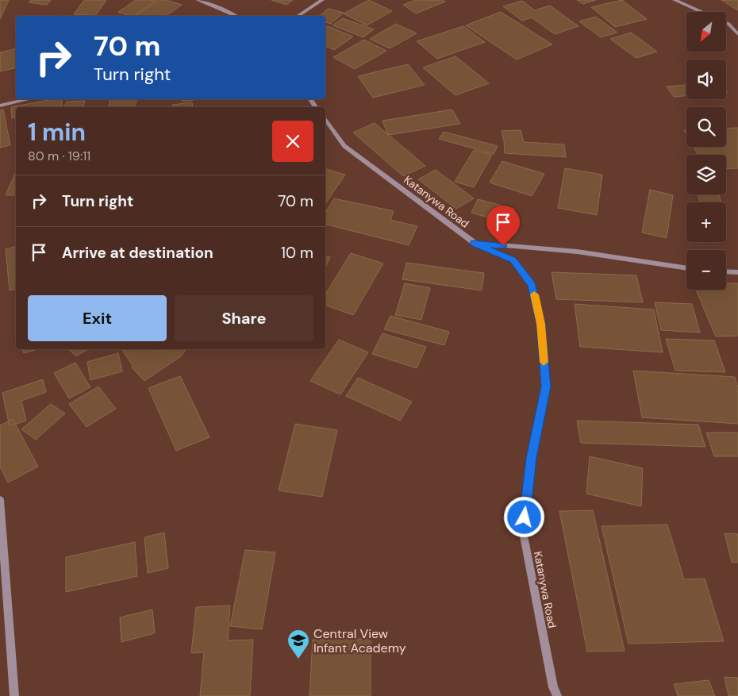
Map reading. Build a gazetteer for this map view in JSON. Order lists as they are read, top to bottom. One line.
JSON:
{"streets":{"street":["Katanywa Road"]},"places":{"school or university":["Central View Infant Academy"]},"north":"bottom left","page":{"map_buttons":["+","−"],"turn":["70 m","Turn right"],"heading":["1 min","80 m · 19:11"],"list":[{"name":"Turn right","value":"70 m"},{"name":"Arrive at destination","value":"10 m"}],"buttons":["Exit","Share"]}}
